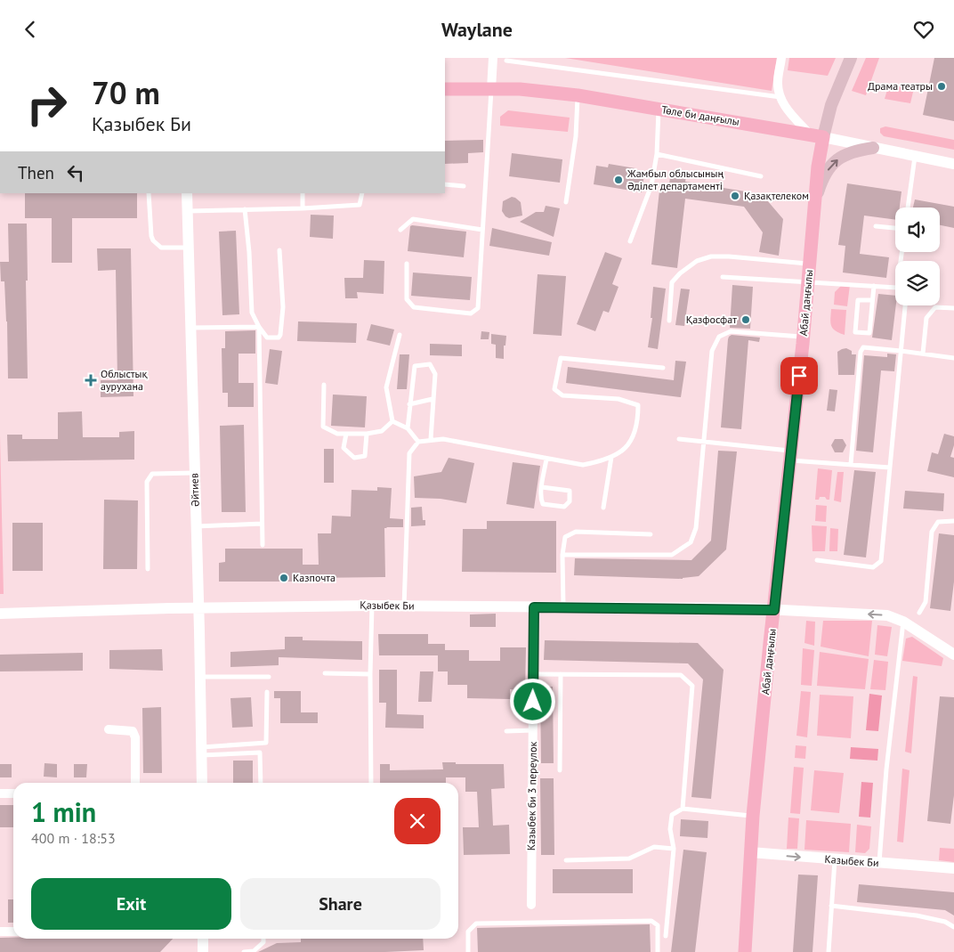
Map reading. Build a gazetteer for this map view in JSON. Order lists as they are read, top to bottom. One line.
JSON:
{"streets":{"main road":["Төле би даңғылы","Абай даңғылы"],"street":["Әйтиев","Қазыбек Би","Казыбек би 3 переулок","Казыбек Би"]},"crossings":[["Төле би даңғылы","Абай даңғылы"],["Абай даңғылы","Қазыбек Би"],["Абай даңғылы","Казыбек Би"],["Әйтиев","Қазыбек Би"],["Қазыбек Би","Казыбек би 3 переулок"]],"one_way":["Казыбек Би"],"places":{"other":["Драма театры","Жамбыл облысының Әділет департаменті","Қазақтелеком","Қазфосфат","Казпочта"],"health":["Облыстық аурухана"]},"page":{"header":"Waylane","turn":["70 m","Қазыбек Би"],"then":"Then","heading":["1 min","400 m · 18:53"],"buttons":["Exit","Share"]}}
